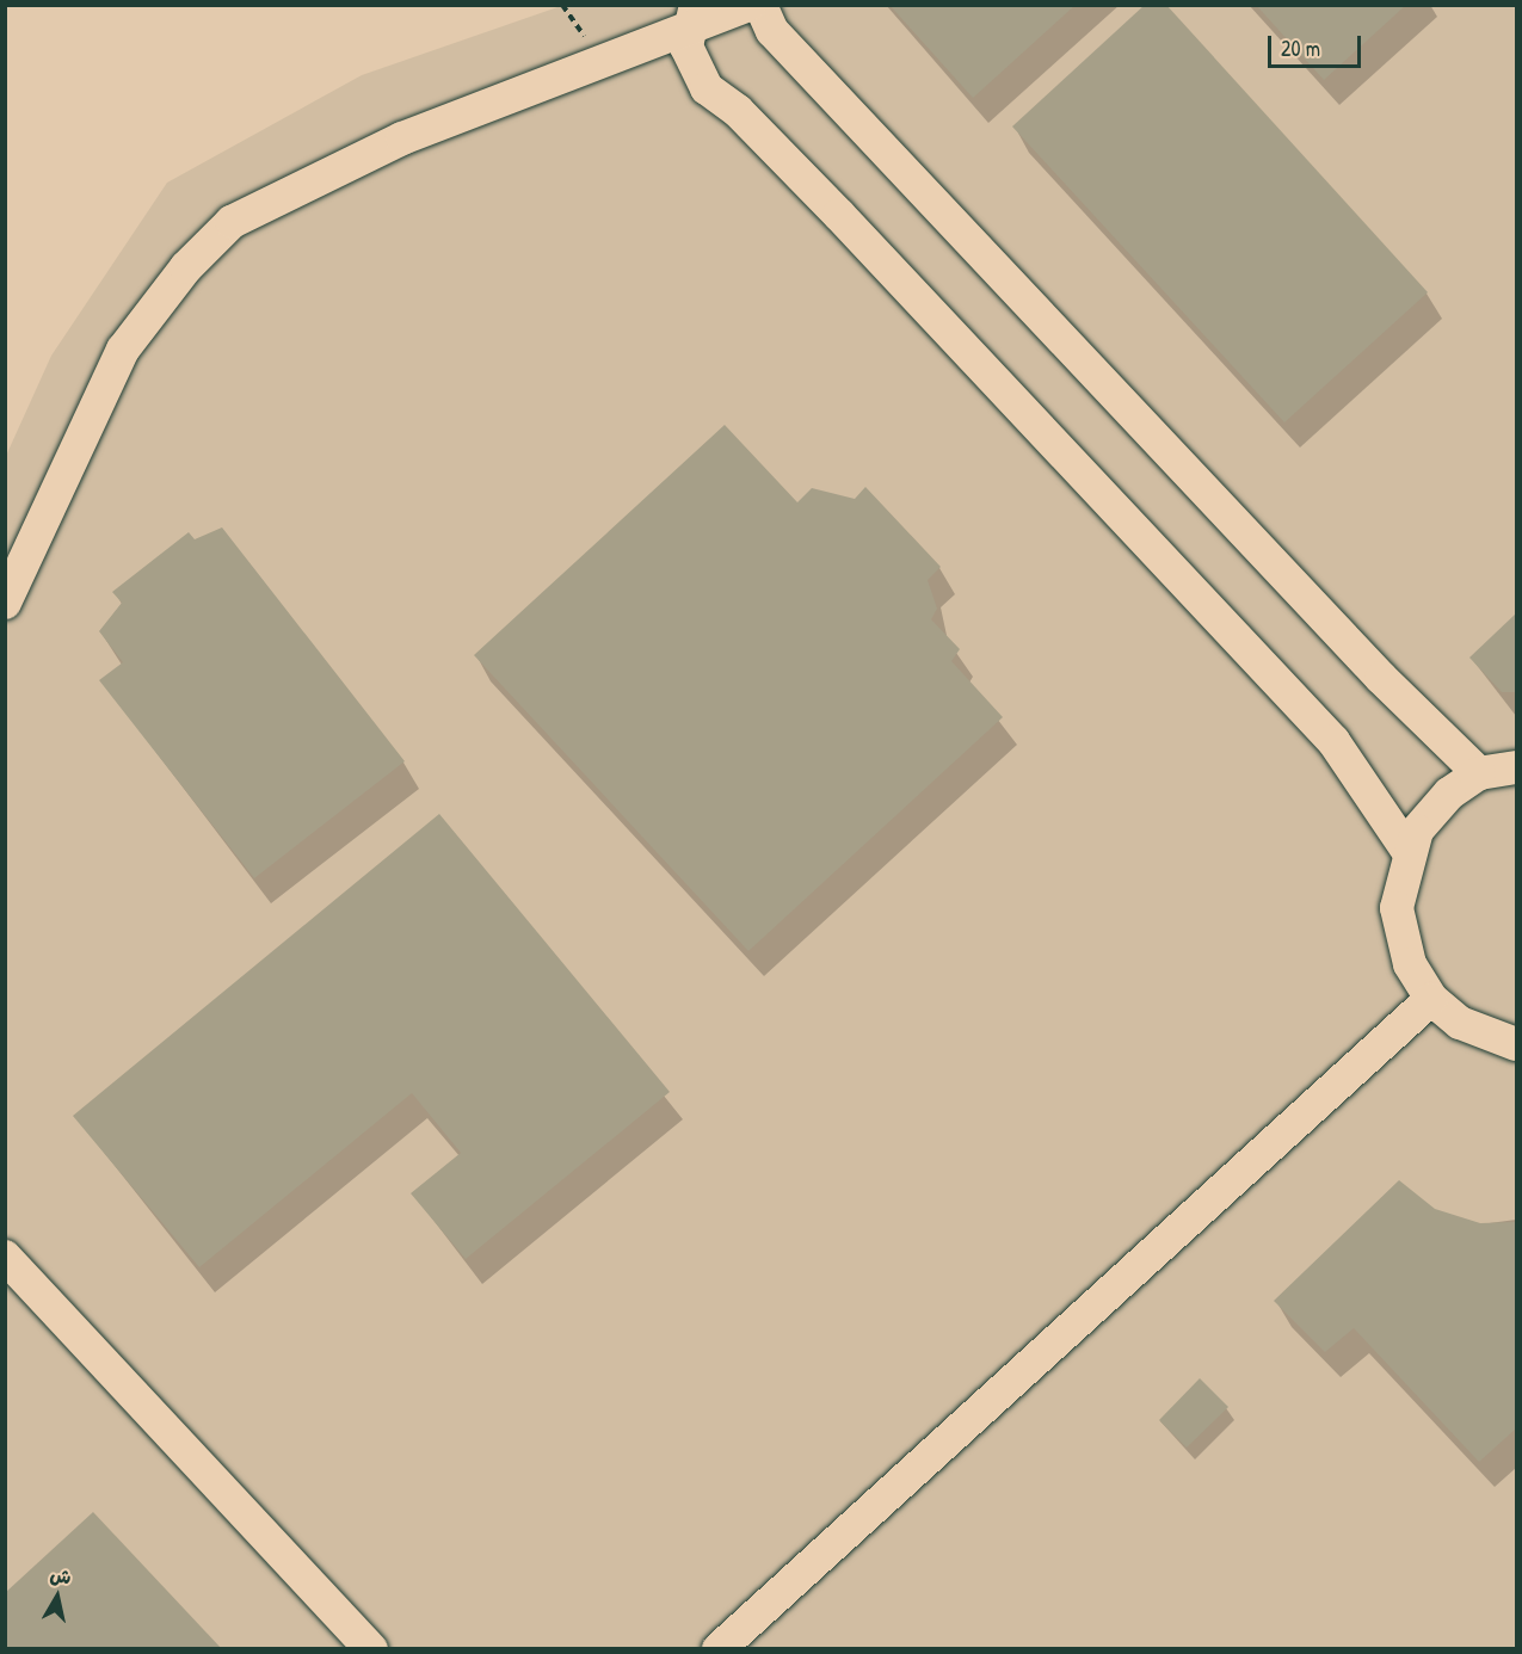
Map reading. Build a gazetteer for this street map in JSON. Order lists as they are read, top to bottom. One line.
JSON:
{"scale_bar":"20 m","north":"top"}
